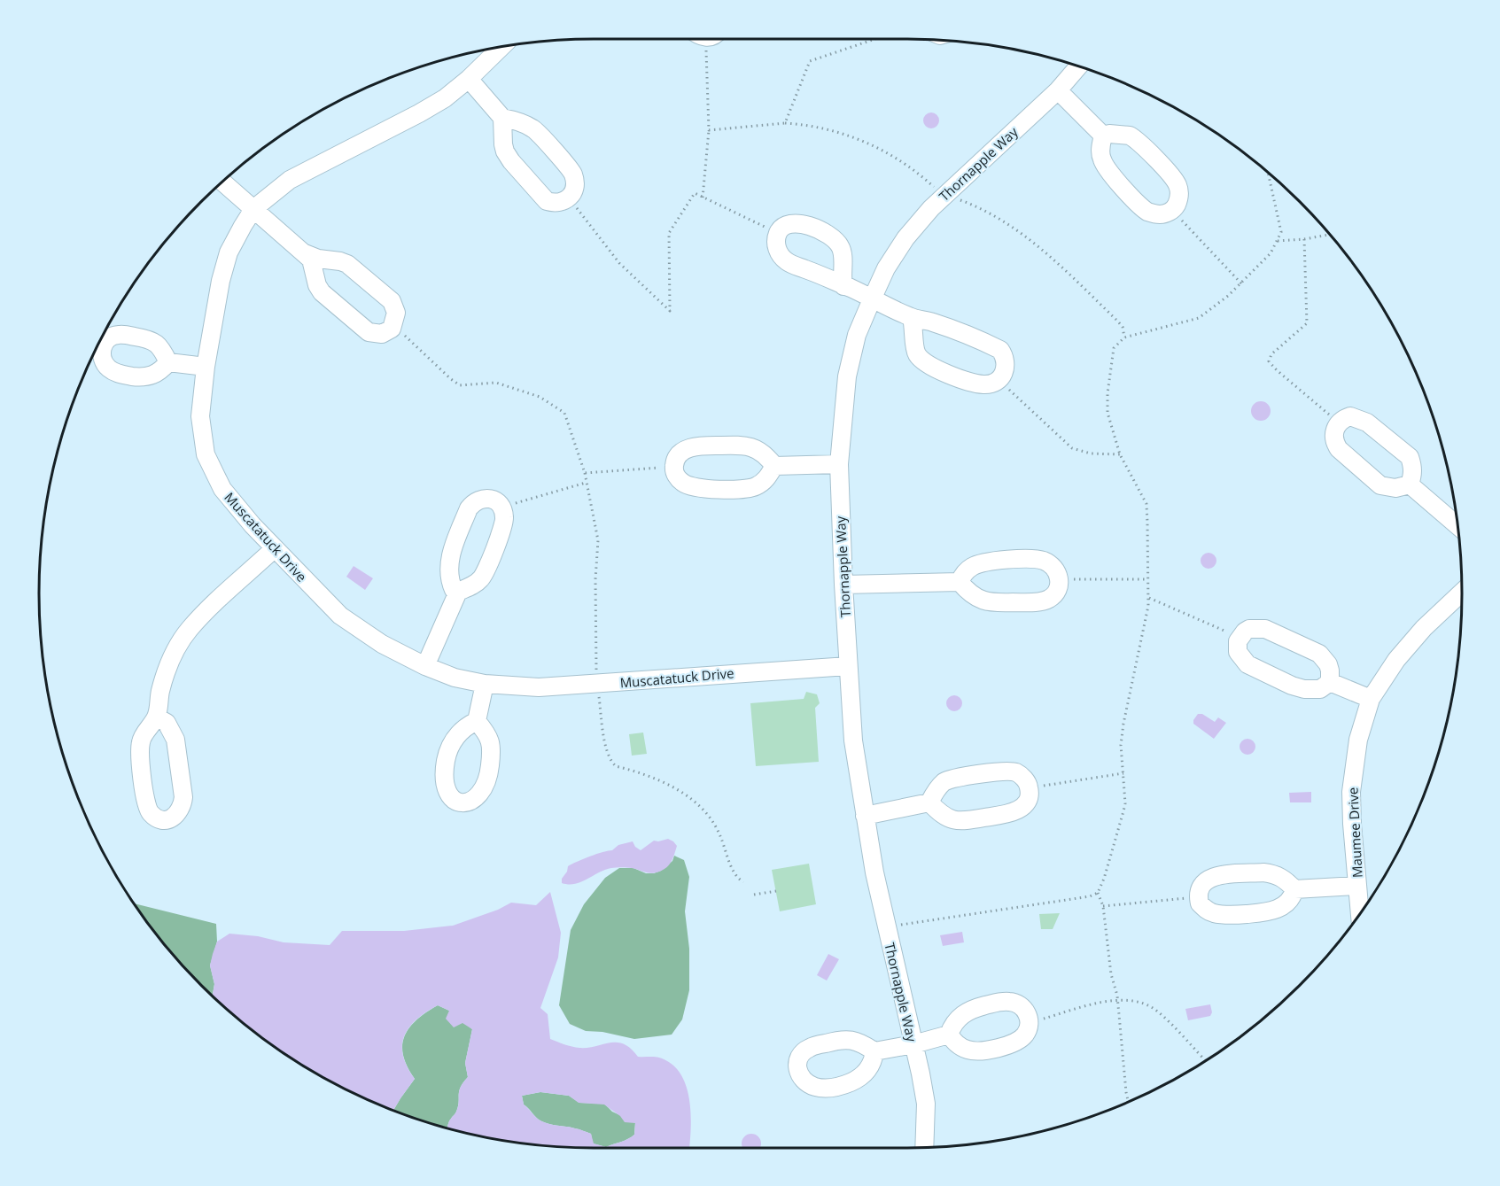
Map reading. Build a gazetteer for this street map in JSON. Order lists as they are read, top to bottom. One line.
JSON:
{"streets":{"street":["Thornapple Way","Muscatatuck Drive","Maumee Drive"]},"crossings":[["Thornapple Way","Muscatatuck Drive"]]}
